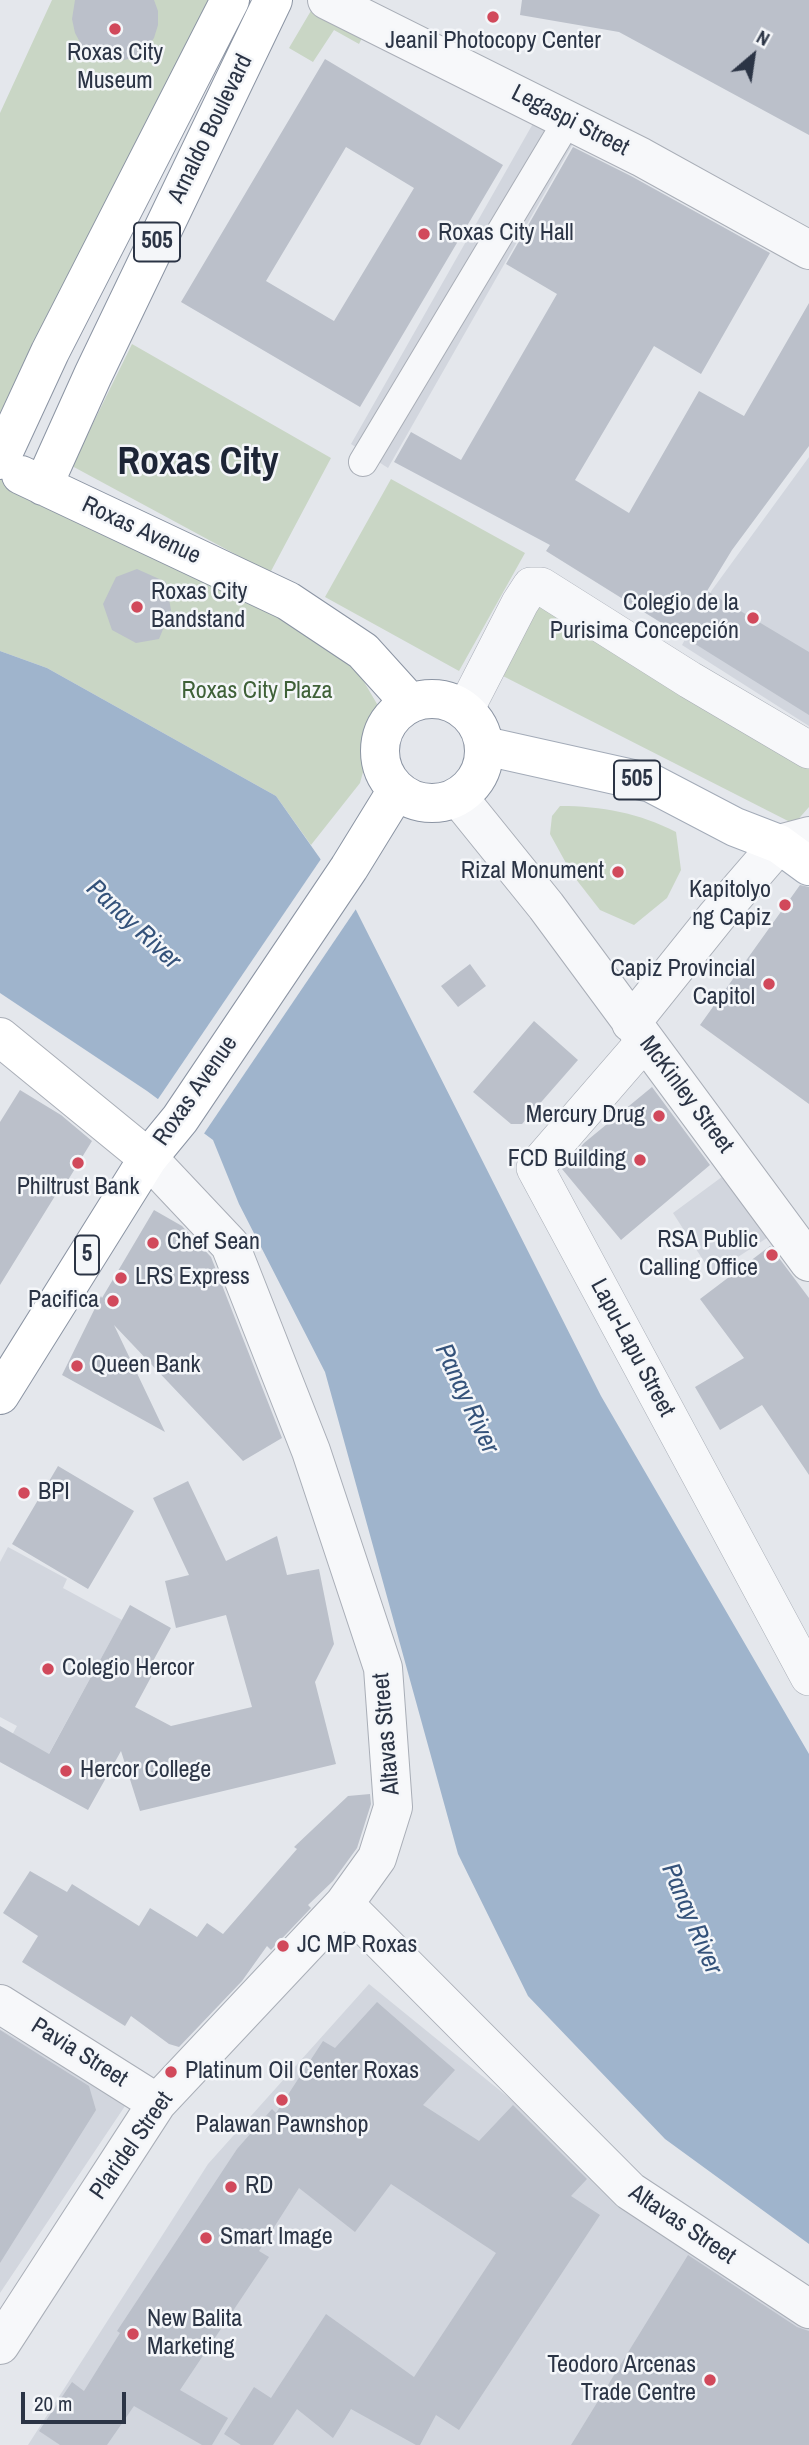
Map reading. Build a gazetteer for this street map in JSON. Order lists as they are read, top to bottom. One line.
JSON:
{"streets":{"main road":["Arnaldo Boulevard","505","Roxas Avenue","5"],"street":["Legaspi Street","McKinley Street","Lapu-Lapu Street","Altavas Street","Pavia Street","Plaridel Street"]},"crossings":[["Arnaldo Boulevard","Roxas Avenue"],["505","Roxas Avenue"],["505","McKinley Street"],["Roxas Avenue","McKinley Street"],["Roxas Avenue","Altavas Street"],["McKinley Street","Lapu-Lapu Street"],["Altavas Street","Plaridel Street"],["Pavia Street","Plaridel Street"]],"districts":["Roxas City"],"water":["Panay River"],"parks":["Roxas City Plaza"],"places":["Jeanil Photocopy Center","Roxas City Museum","Roxas City Hall","Roxas City Bandstand","Colegio de la Purisima Concepción","Rizal Monument","Kapitolyo ng Capiz","Capiz Provincial Capitol","Mercury Drug","FCD Building","Philtrust Bank","Chef Sean","RSA Public Calling Office","LRS Express","Pacifica","Queen Bank","BPI","Colegio Hercor","Hercor College","JC MP Roxas","Platinum Oil Center Roxas","Palawan Pawnshop","RD","Smart Image","New Balita Marketing","Teodoro Arcenas Trade Centre"],"scale_bar":"20 m","north":"top right"}
